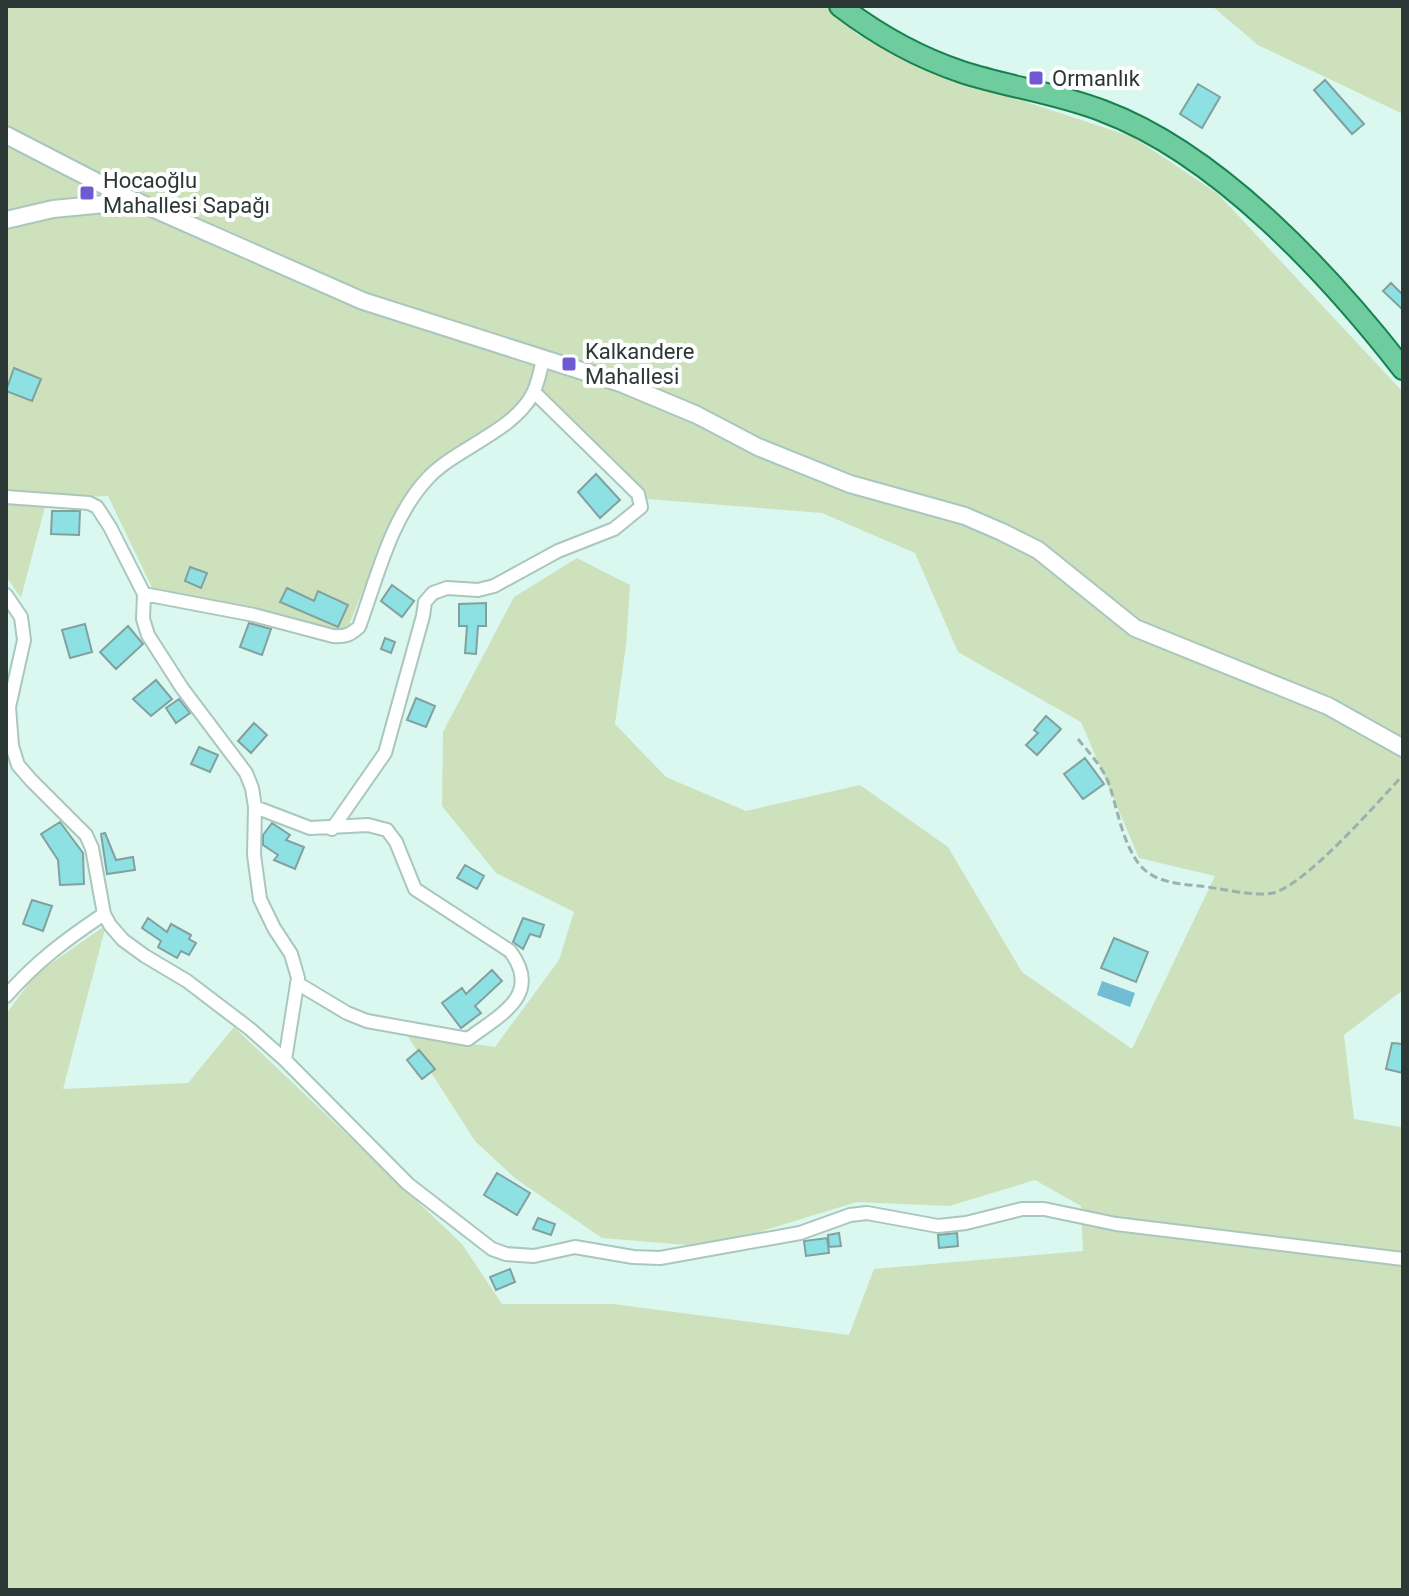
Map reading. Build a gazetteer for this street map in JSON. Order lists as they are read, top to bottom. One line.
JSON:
{"places":{"transit":["Ormanlık","Hocaoğlu Mahallesi Sapağı","Kalkandere Mahallesi"]}}
